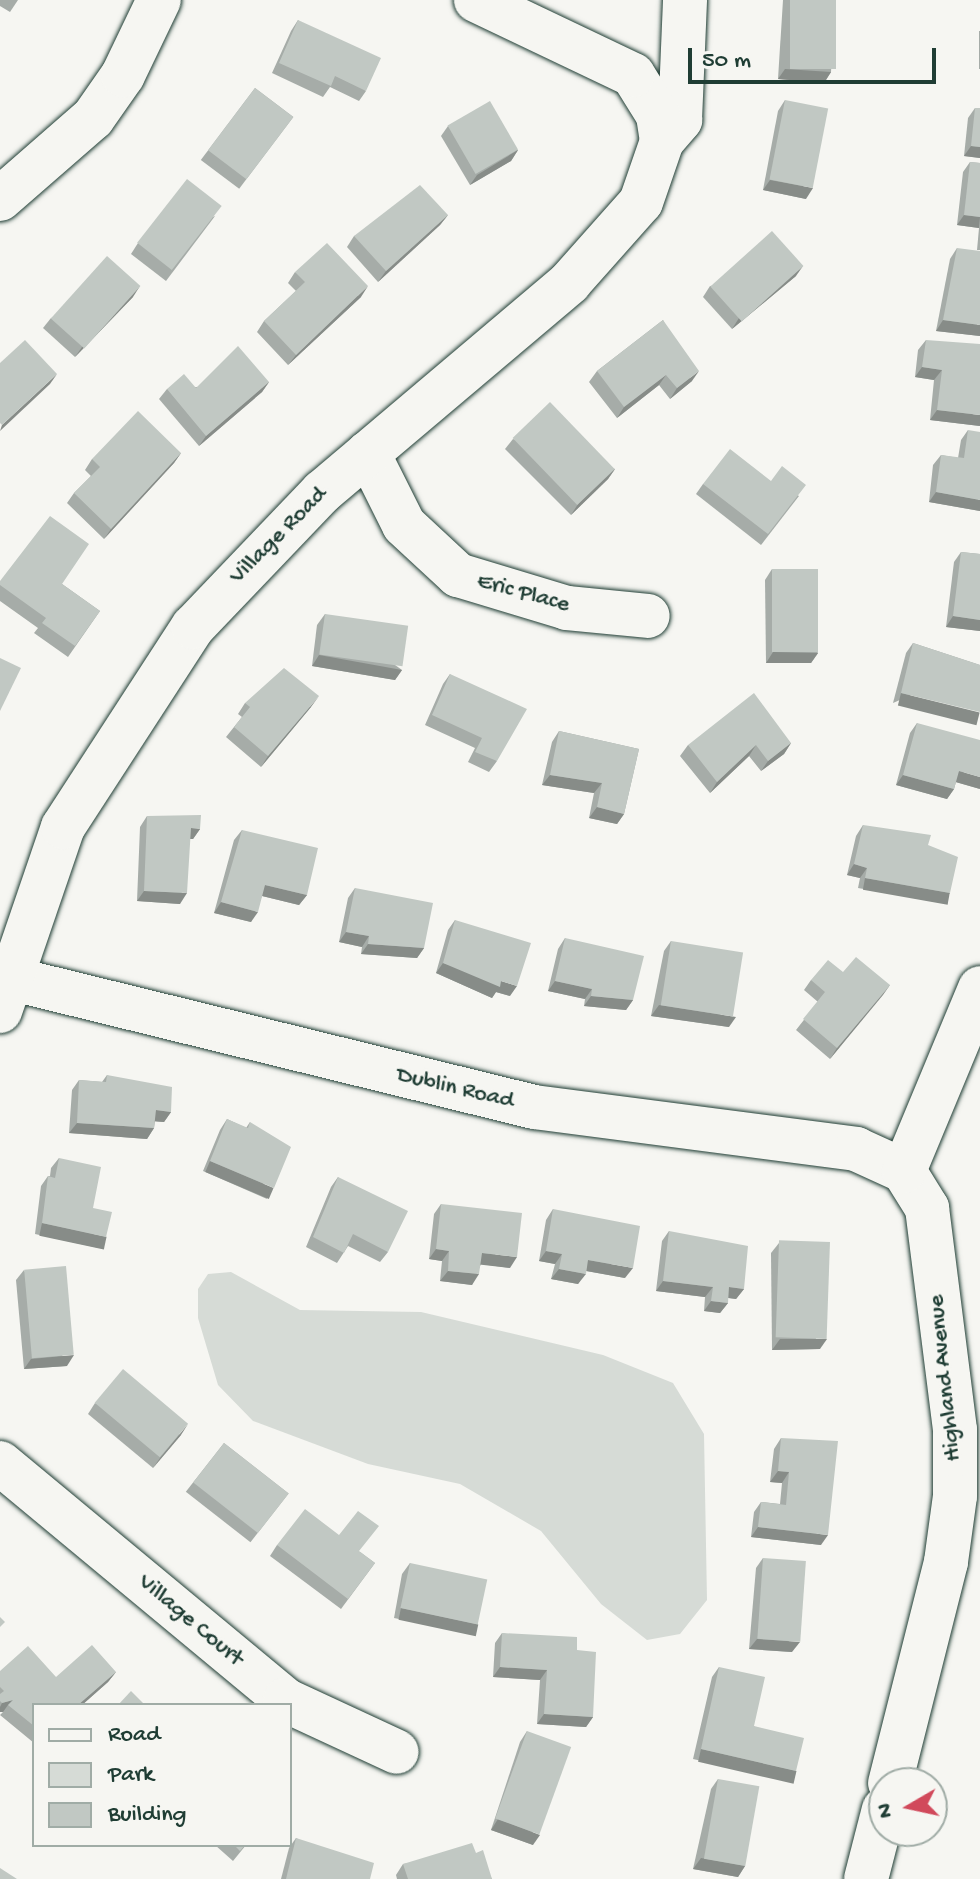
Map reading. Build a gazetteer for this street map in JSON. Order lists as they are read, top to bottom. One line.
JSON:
{"streets":{"street":["Village Road","Eric Place","Dublin Road","Highland Avenue","Village Court"]},"crossings":[["Village Road","Eric Place"],["Village Road","Dublin Road"],["Dublin Road","Highland Avenue"]],"legend":["Road","Park","Building"],"scale_bar":"50 m","north":"left"}
